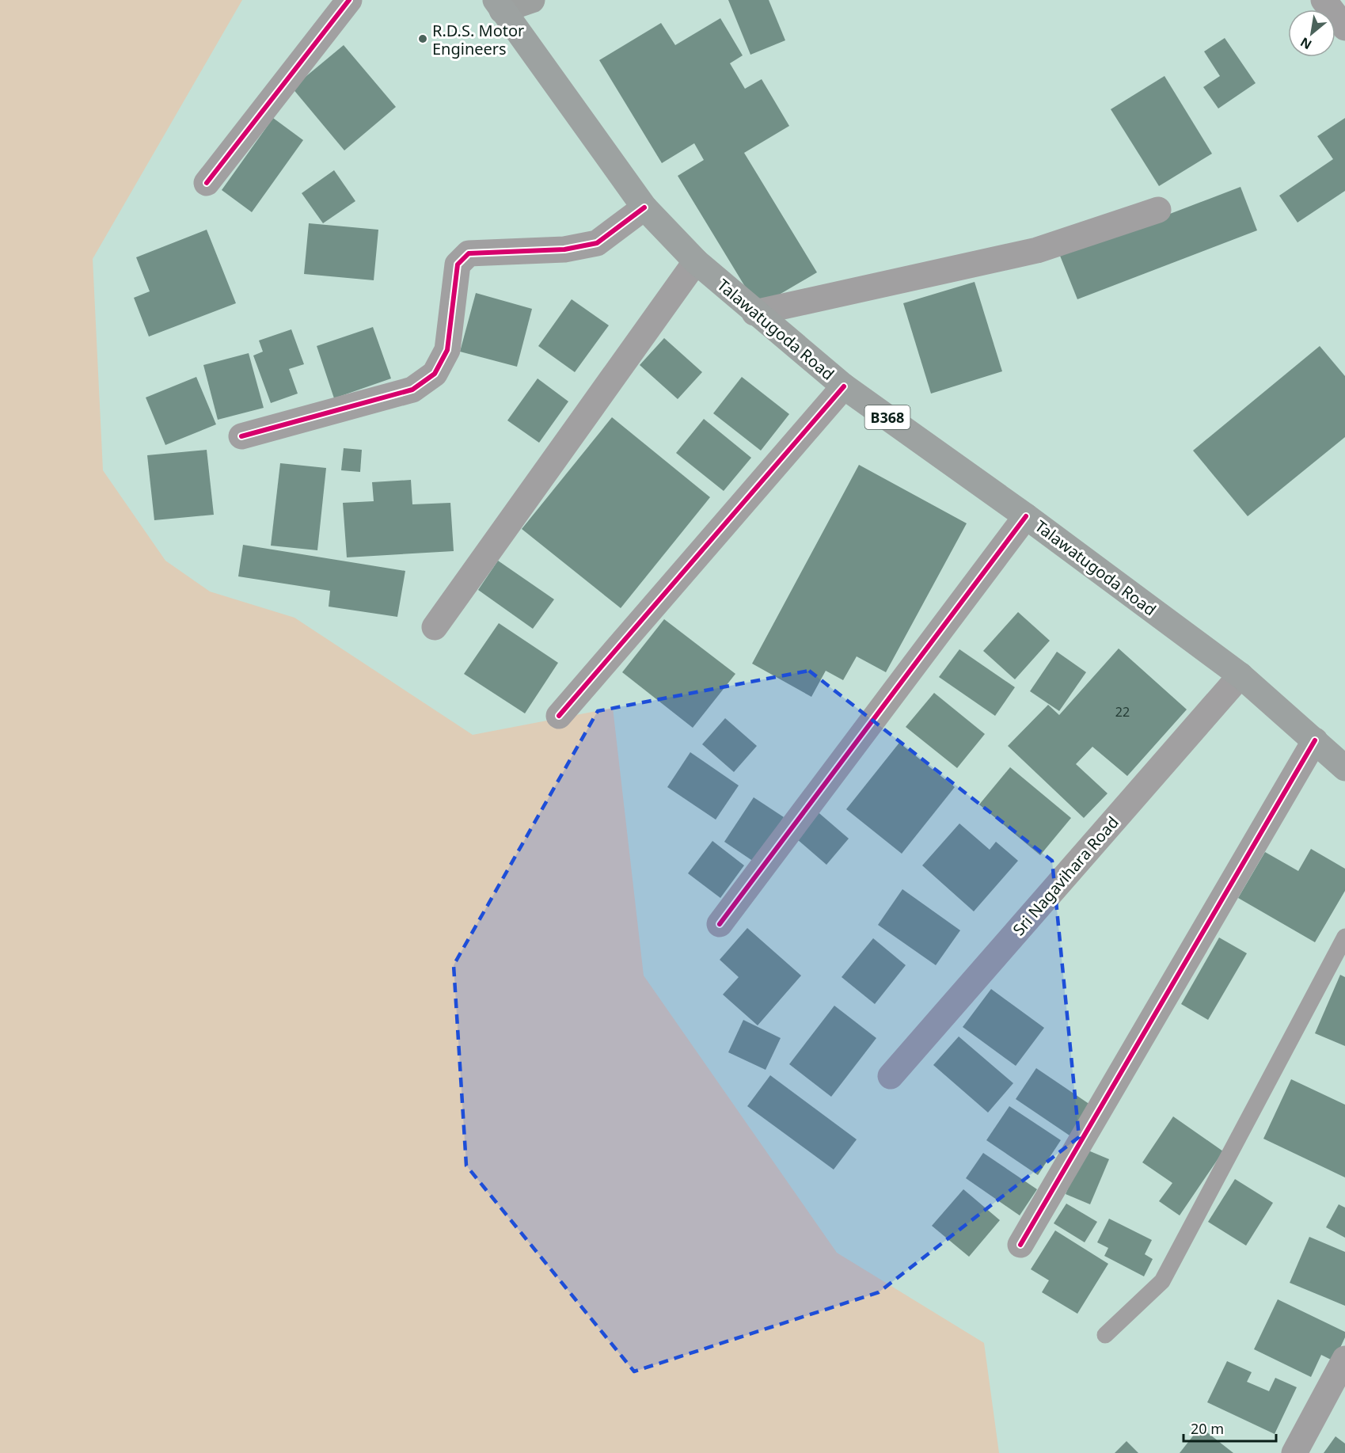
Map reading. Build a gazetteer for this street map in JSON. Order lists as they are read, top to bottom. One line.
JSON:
{"streets":{"main road":["Talawatugoda Road","B368"],"street":["Sri Nagavihara Road"]},"crossings":[["Talawatugoda Road","Sri Nagavihara Road"]],"places":["R.D.S. Motor Engineers"],"house_numbers":["22"],"scale_bar":"20 m","north":"bottom left"}
